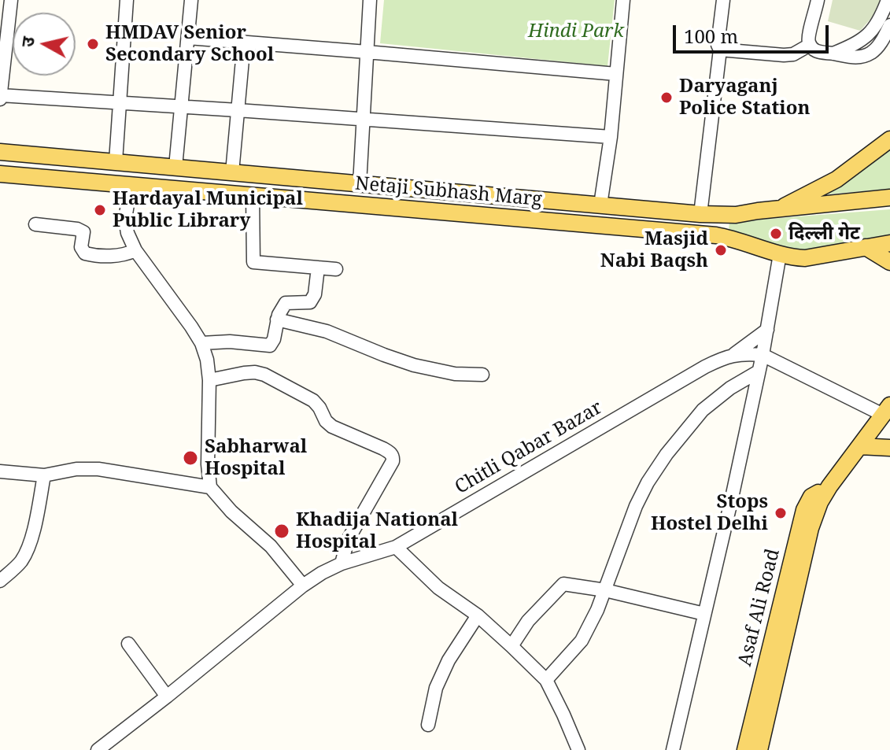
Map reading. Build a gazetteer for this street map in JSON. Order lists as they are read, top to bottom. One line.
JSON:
{"streets":{"main road":["Netaji Subhash Marg","Asaf Ali Road"],"street":["Chitli Qabar Bazar"]},"crossings":[["Chitli Qabar Bazar","Asaf Ali Road"]],"parks":["Hindi Park"],"places":["HMDAV Senior Secondary School","Daryaganj Police Station","Hardayal Municipal Public Library","दिल्ली गेट","Masjid Nabi Baqsh","Sabharwal Hospital","Stops Hostel Delhi","Khadija National Hospital"],"scale_bar":"100 m","north":"left"}
